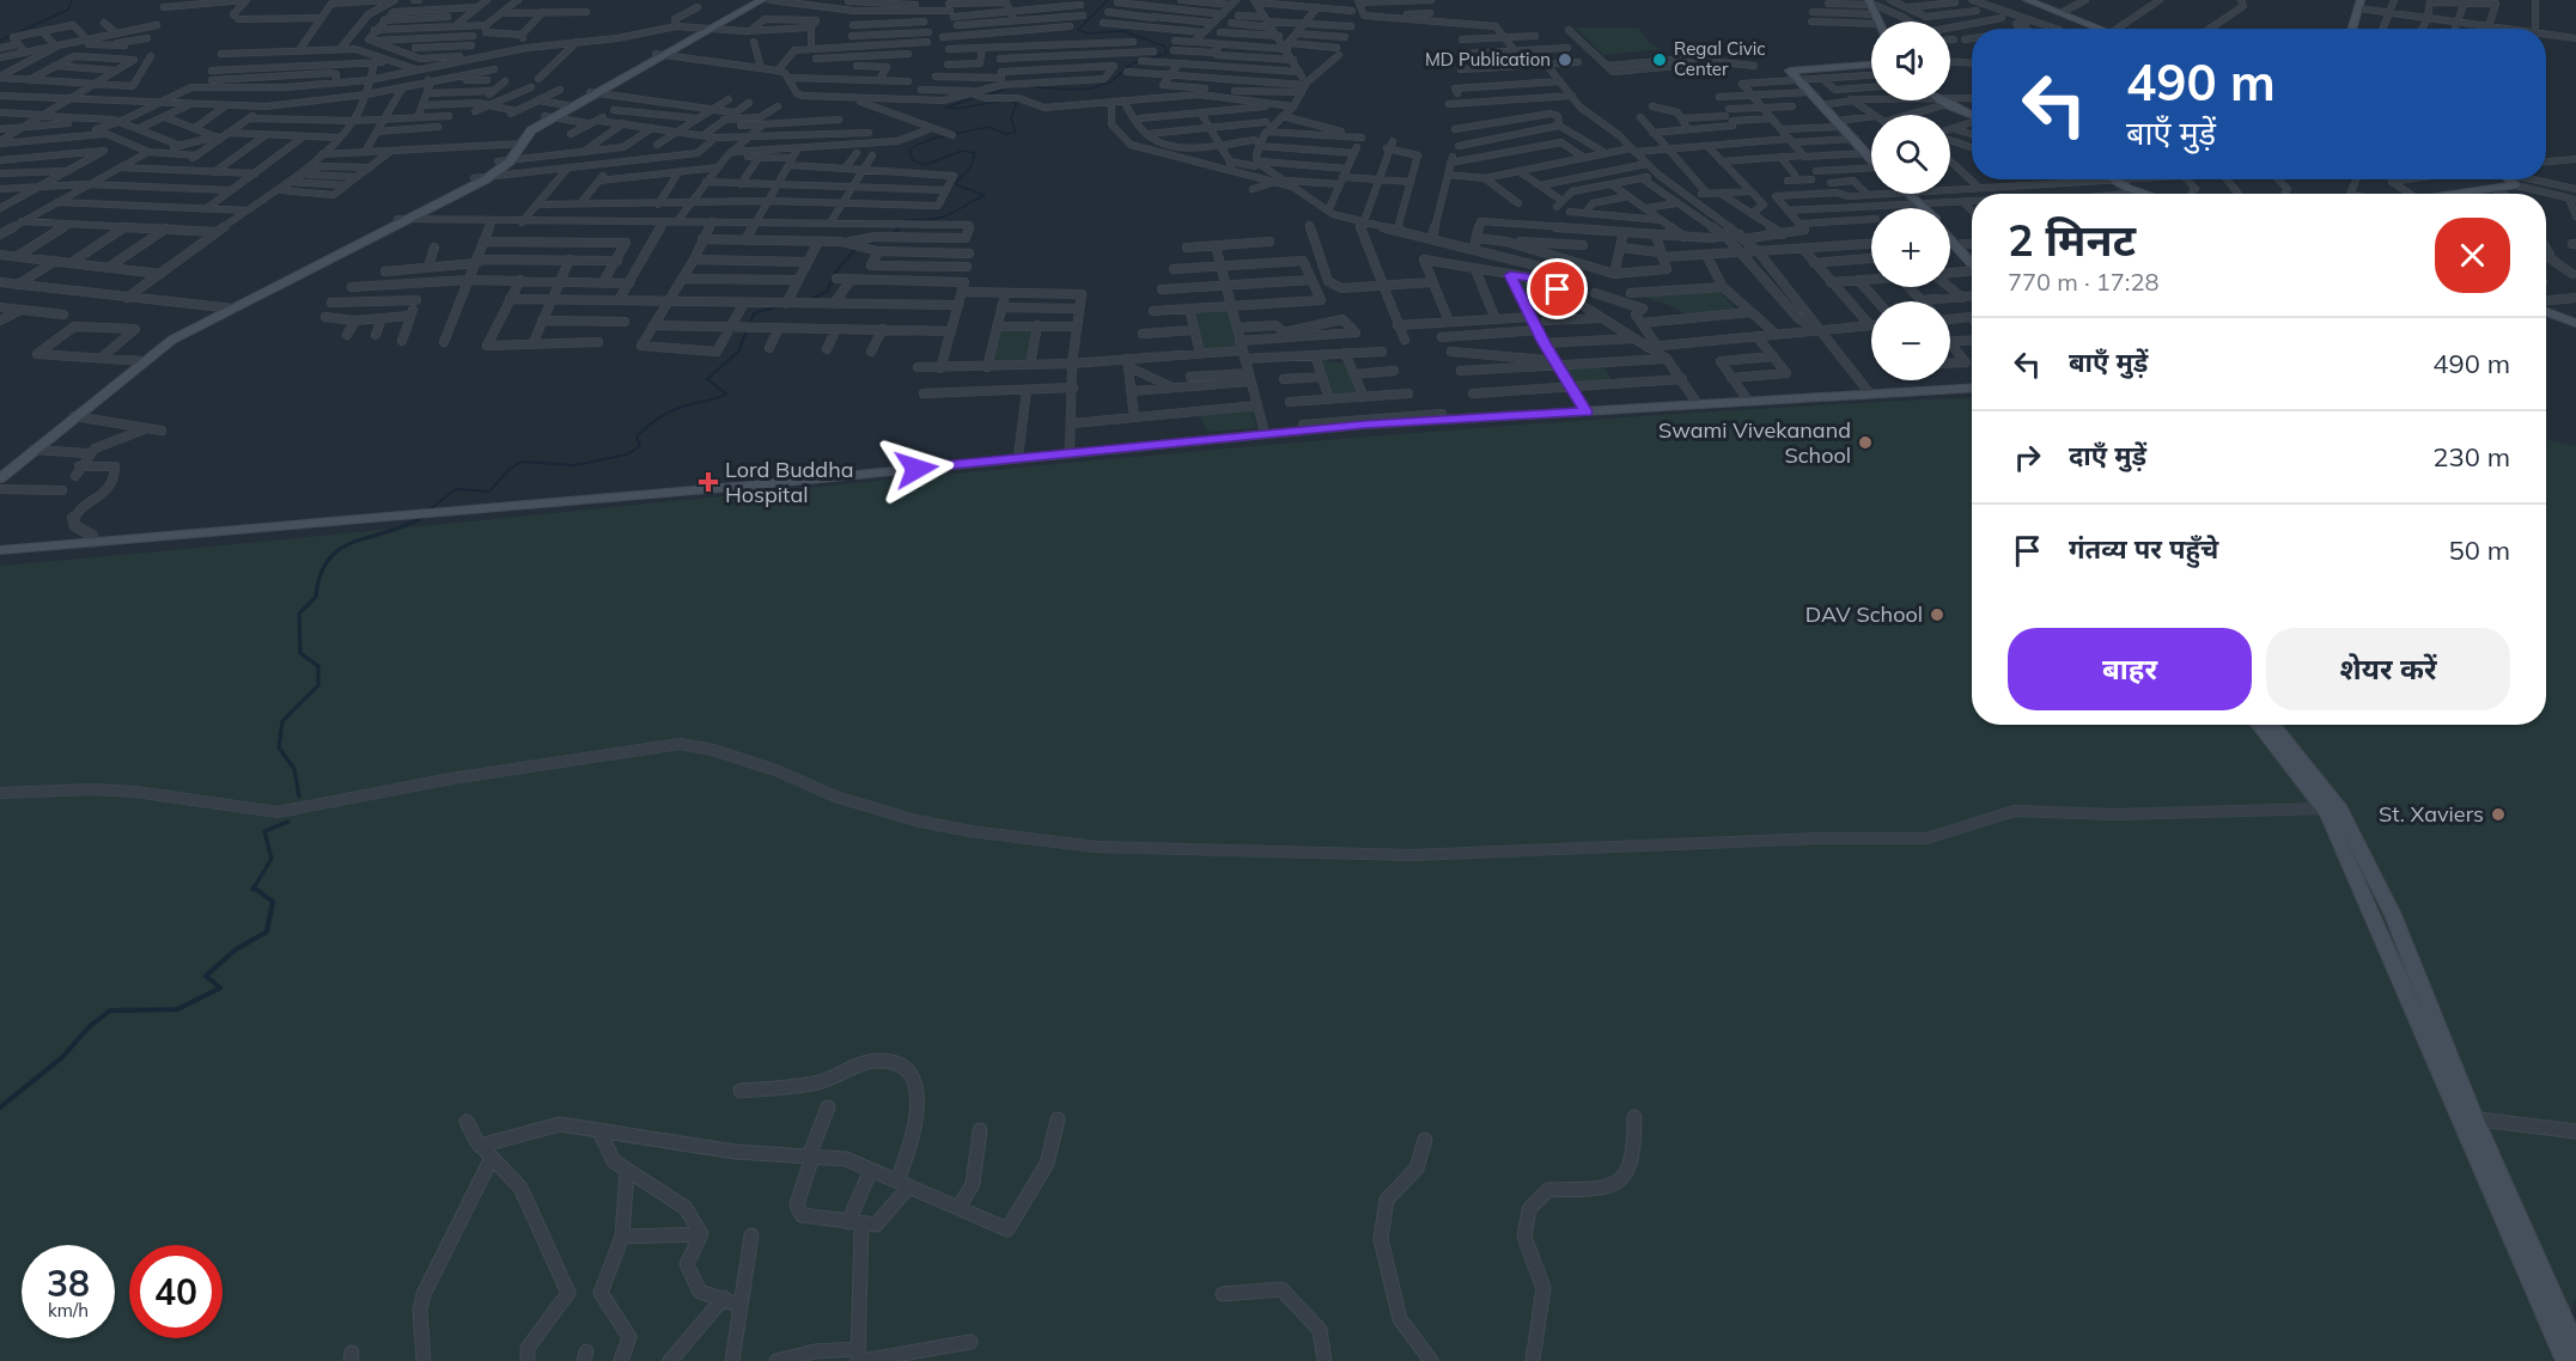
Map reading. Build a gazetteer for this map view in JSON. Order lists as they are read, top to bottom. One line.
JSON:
{"places":{"other":["MD Publication","Regal Civic Center","Swami Vivekanand School","DAV School","St. Xaviers"],"health":["Lord Buddha Hospital"]},"page":{"map_buttons":["+","−"],"turn":["490 m","बाएँ मुड़ें"],"heading":["2 मिनट","770 m · 17:28"],"list":[{"name":"बाएँ मुड़ें","value":"490 m"},{"name":"दाएँ मुड़ें","value":"230 m"},{"name":"गंतव्य पर पहुँचे","value":"50 m"}],"buttons":["बाहर","शेयर करें"],"speed":"38 km/h","limit":"40"}}
